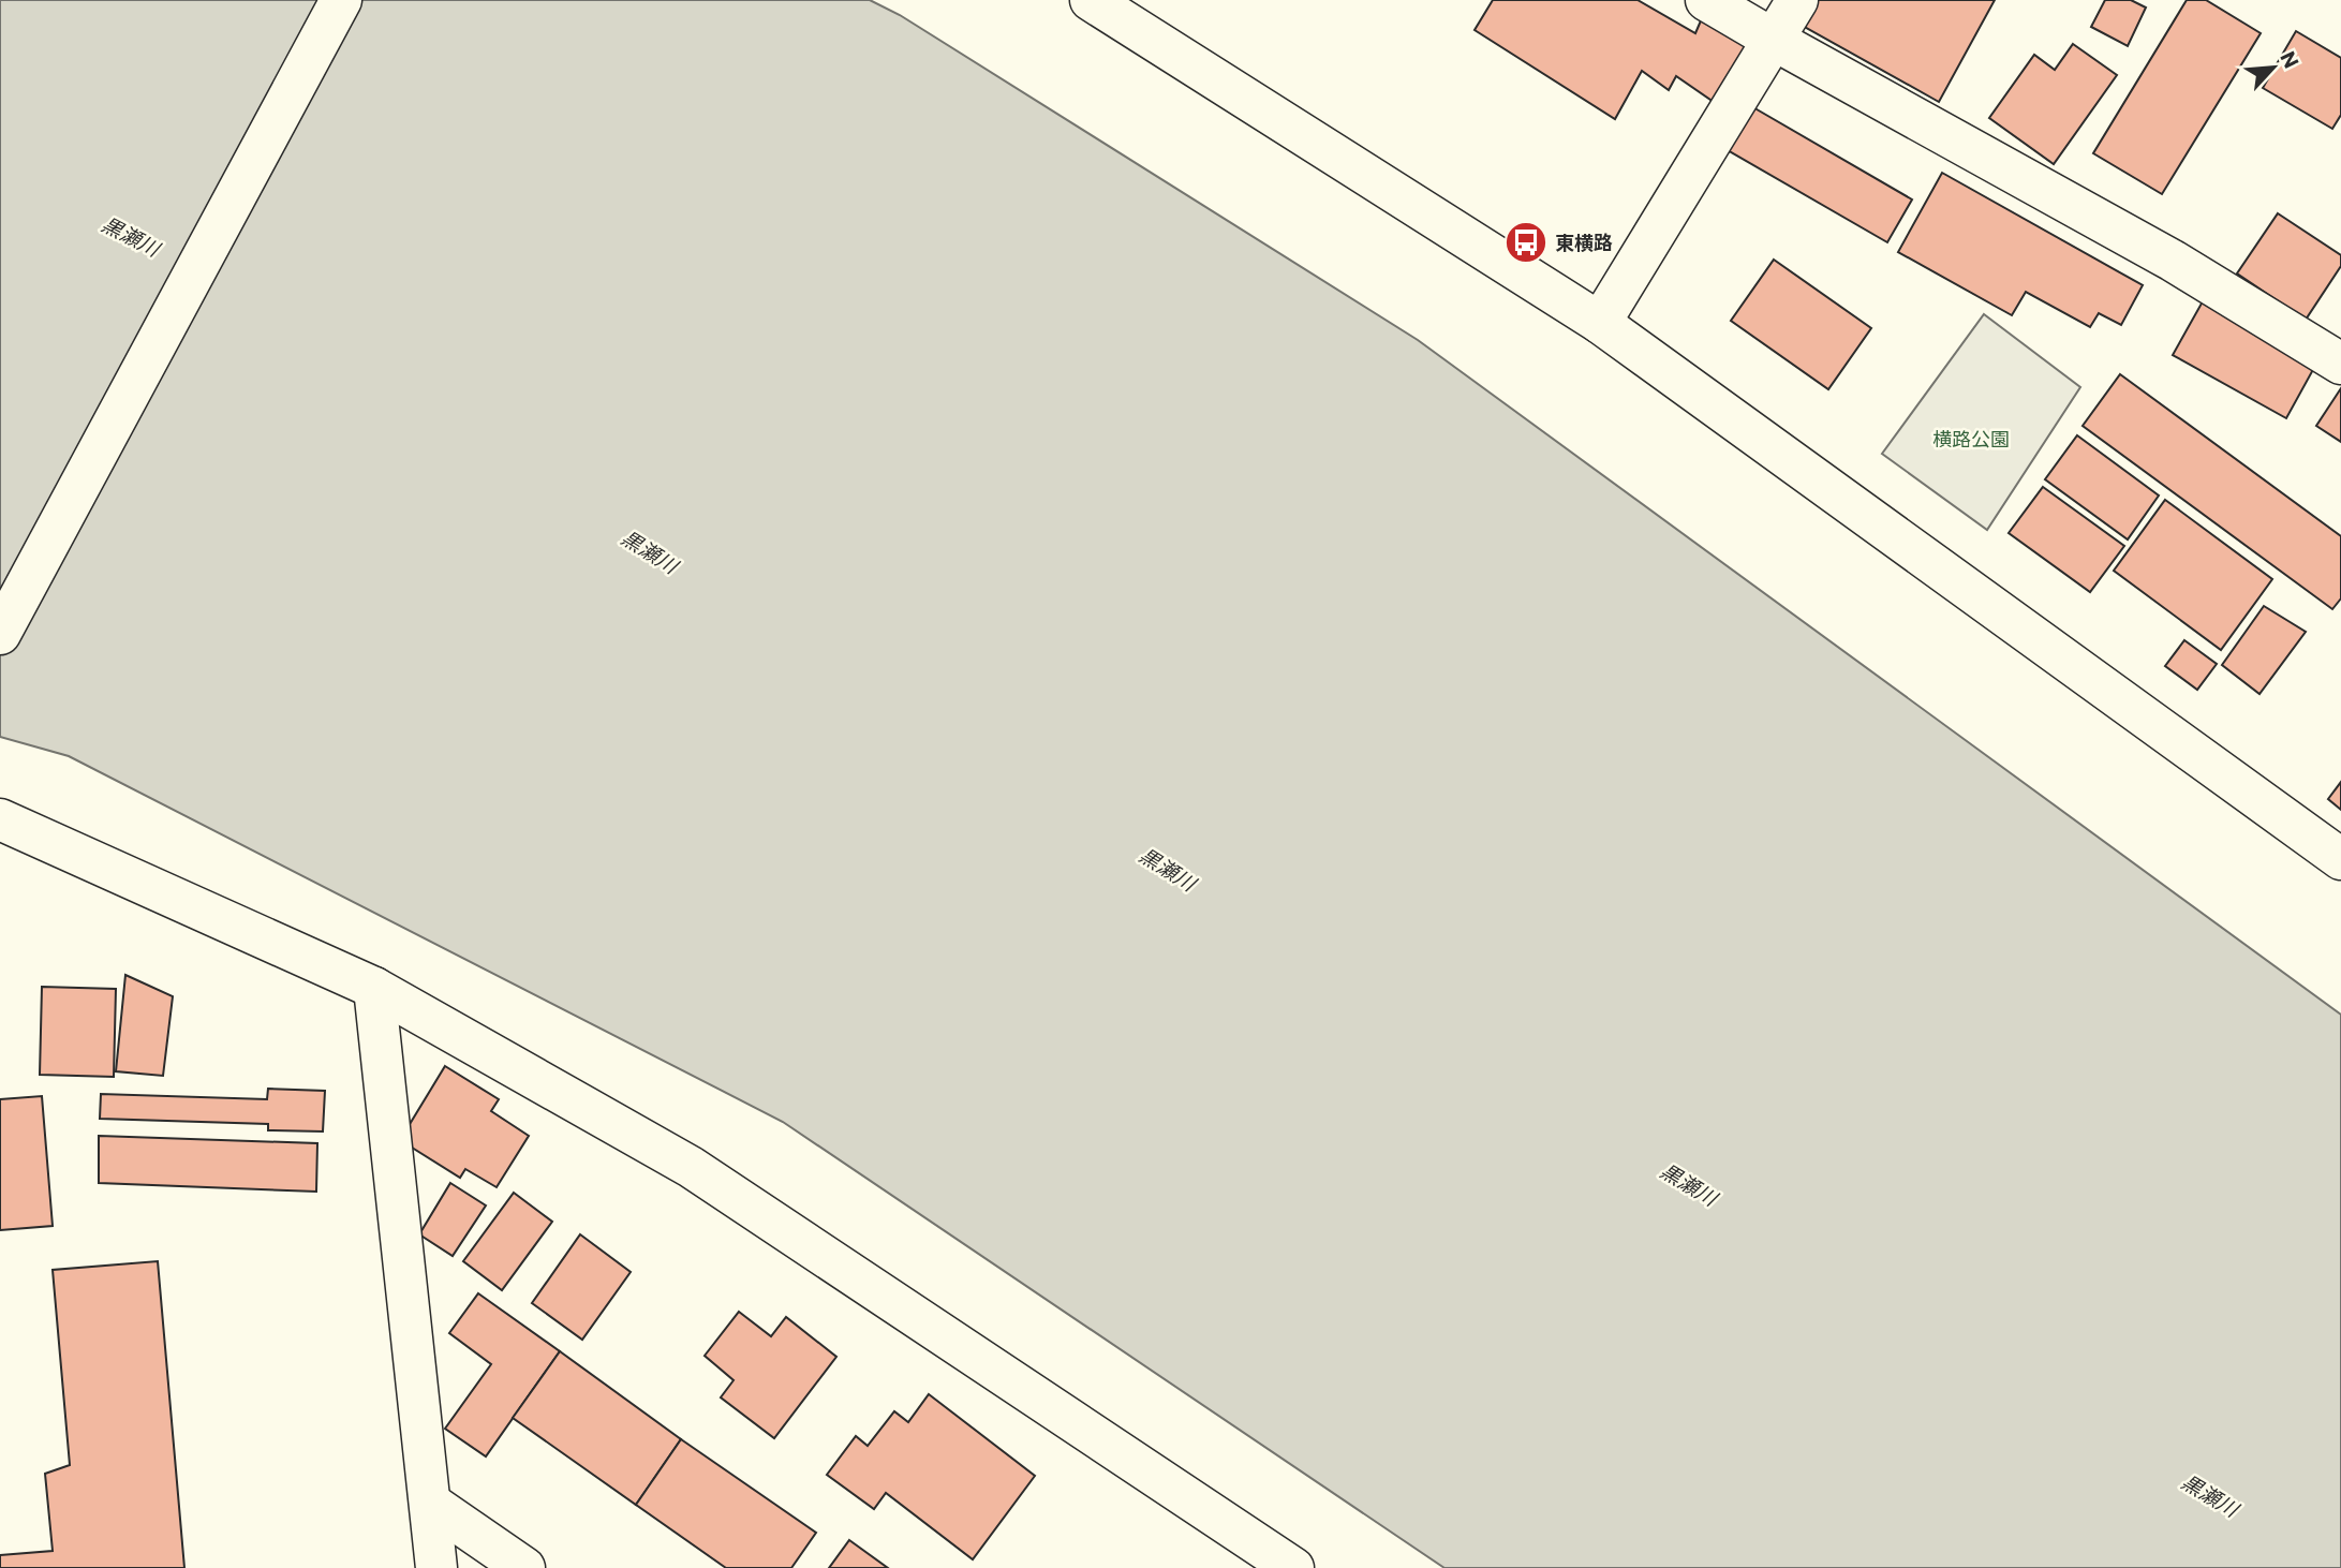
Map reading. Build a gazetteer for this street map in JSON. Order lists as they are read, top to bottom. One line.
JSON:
{"water":["黒瀬川"],"parks":["横路公園"],"places":{"bus stop":["東横路"]},"north":"top right"}
